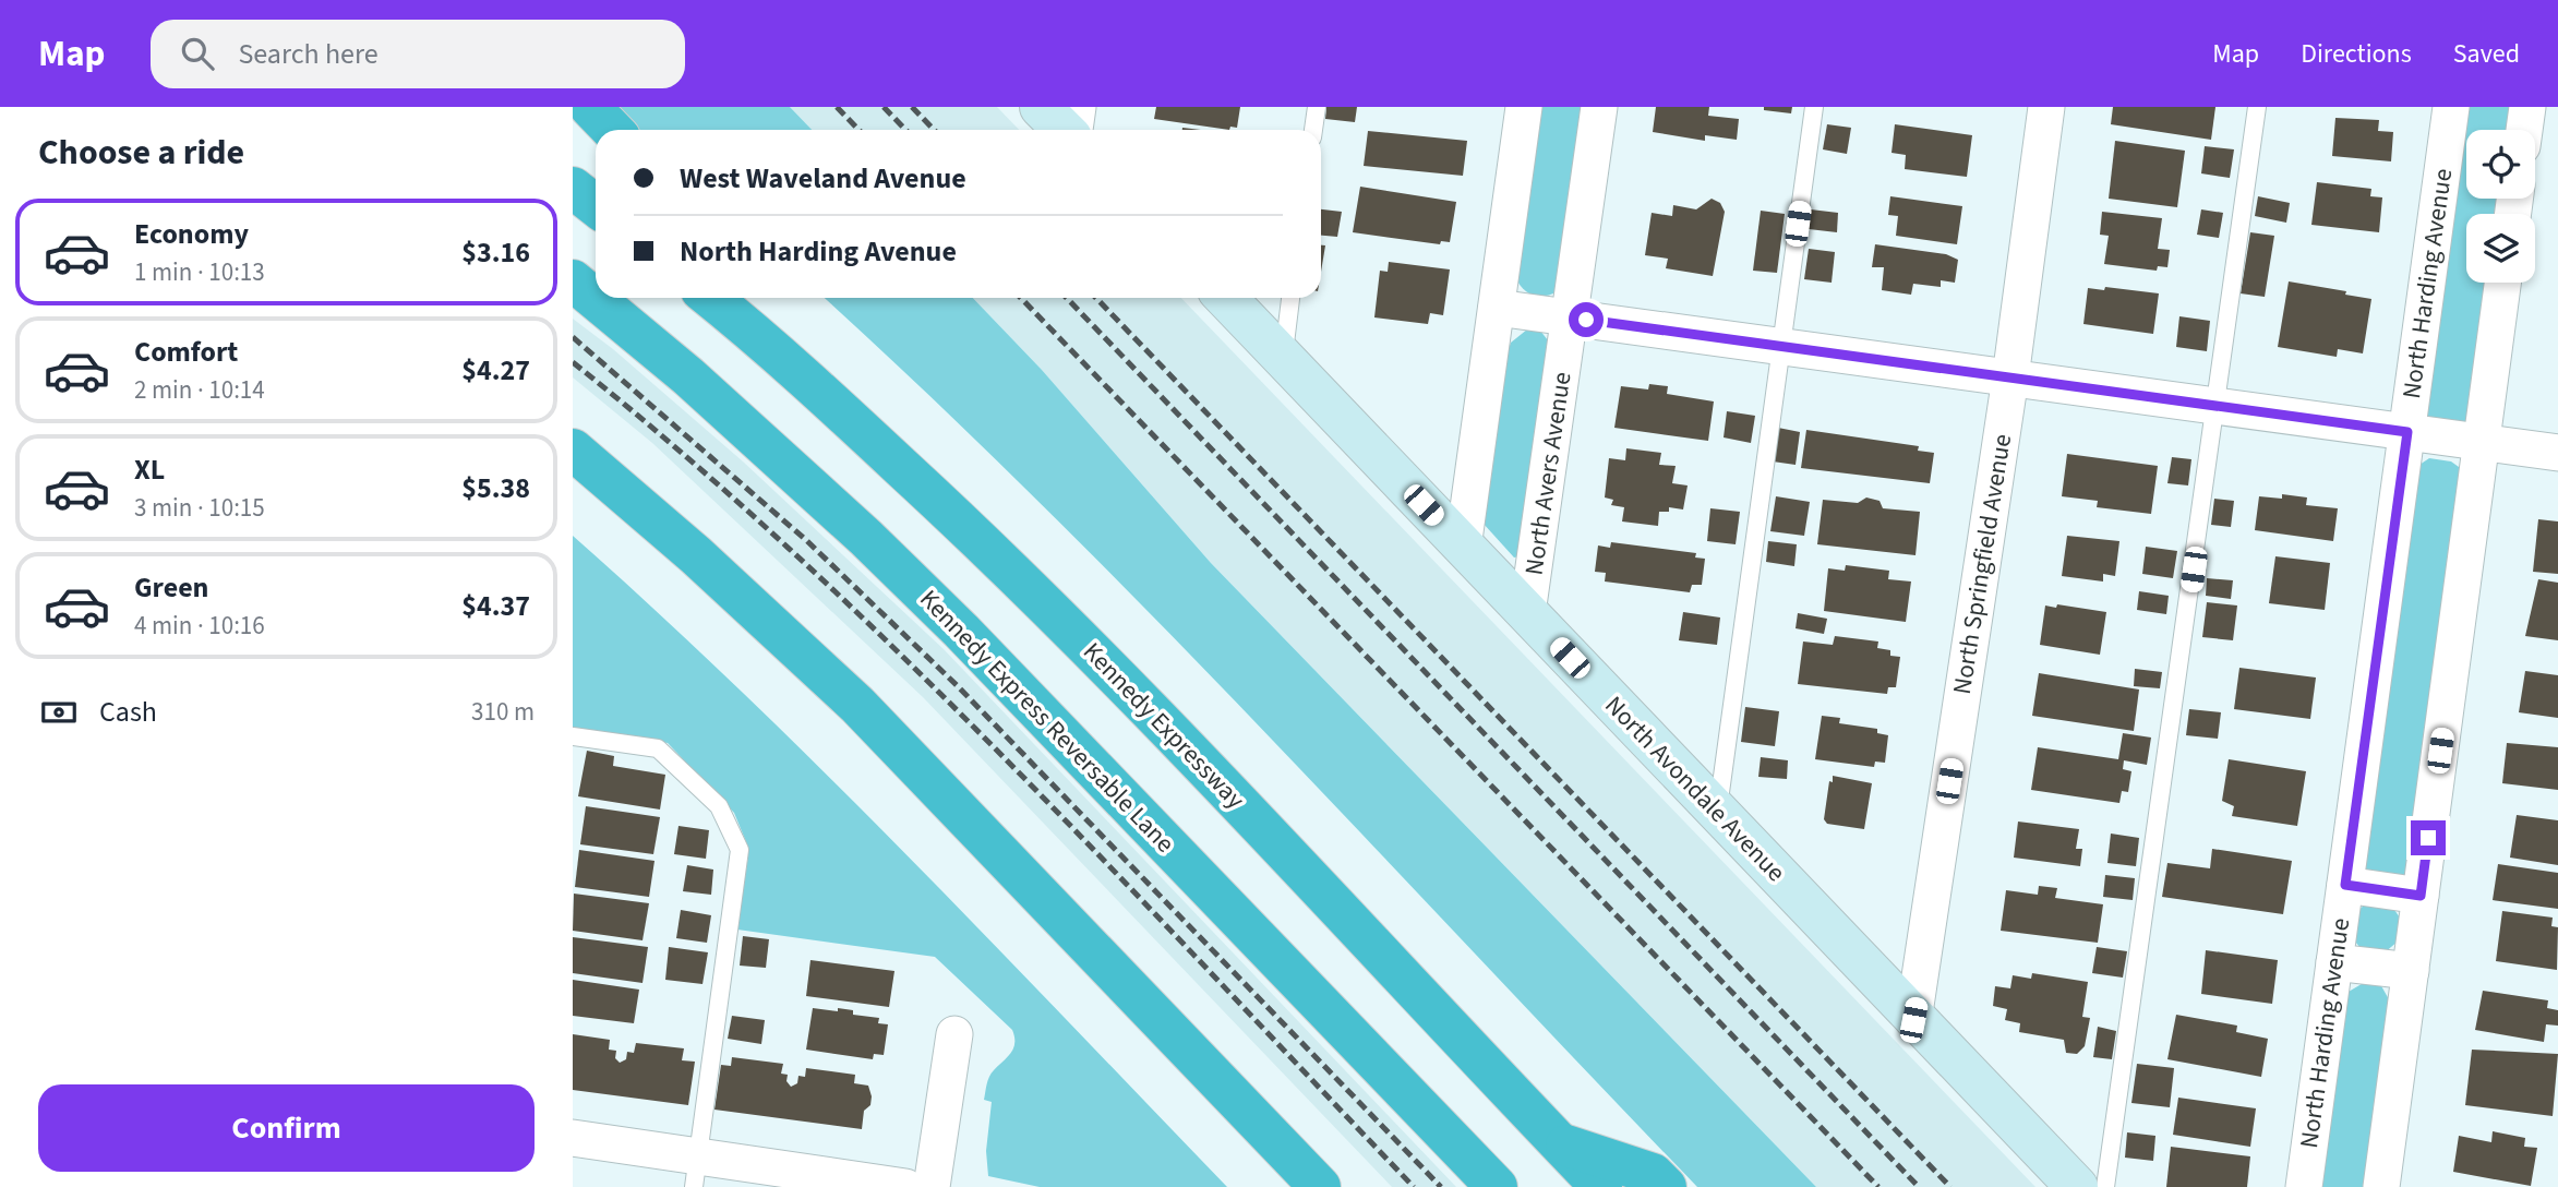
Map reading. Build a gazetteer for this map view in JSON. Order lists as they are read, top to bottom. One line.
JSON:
{"streets":{"highway":["Kennedy Express Reversable Lane","Kennedy Expressway"],"street":["North Harding Avenue","North Avers Avenue","North Springfield Avenue","North Avondale Avenue"]},"crossings":[["North Avers Avenue","North Avondale Avenue"],["North Springfield Avenue","North Avondale Avenue"]],"page":{"header":"Map","search":"Search here","nav":["Map","Directions","Saved"],"heading":"Choose a ride","banner":["West Waveland Avenue","North Harding Avenue"],"list":[{"name":"Economy","note":"1 min · 10:13","value":"$3.16"},{"name":"Comfort","note":"2 min · 10:14","value":"$4.27"},{"name":"XL","note":"3 min · 10:15","value":"$5.38"},{"name":"Green","note":"4 min · 10:16","value":"$4.37"}],"pay":["Cash","310 m"],"buttons":"Confirm"}}
